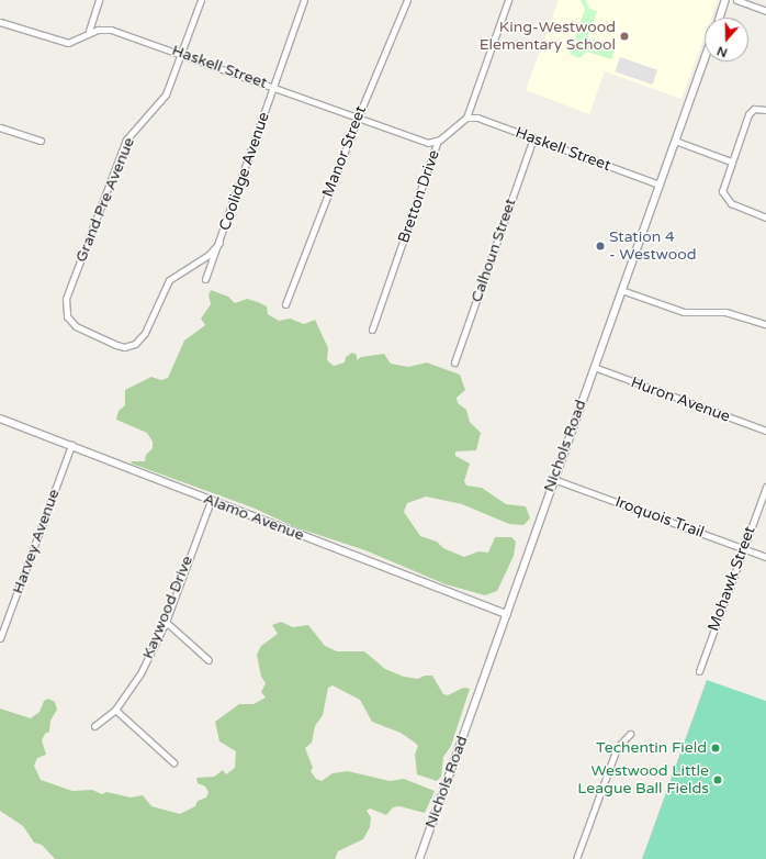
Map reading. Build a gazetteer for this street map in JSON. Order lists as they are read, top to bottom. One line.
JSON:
{"streets":{"street":["Haskell Street","Manor Street","Coolidge Avenue","Bretton Drive","Grand Pre Avenue","Calhoun Street","Huron Avenue","Nichols Road","Alamo Avenue","Iroquois Trail","Harvey Avenue","Mohawk Street","Kaywood Drive"]},"crossings":[["Haskell Street","Manor Street"],["Haskell Street","Coolidge Avenue"],["Haskell Street","Bretton Drive"],["Haskell Street","Grand Pre Avenue"],["Haskell Street","Calhoun Street"],["Haskell Street","Nichols Road"],["Coolidge Avenue","Grand Pre Avenue"],["Huron Avenue","Nichols Road"],["Nichols Road","Alamo Avenue"],["Nichols Road","Iroquois Trail"],["Alamo Avenue","Harvey Avenue"],["Alamo Avenue","Kaywood Drive"],["Iroquois Trail","Mohawk Street"]],"places":["King-Westwood Elementary School","Station 4 - Westwood","Techentin Field","Westwood Little League Ball Fields"],"north":"bottom"}
